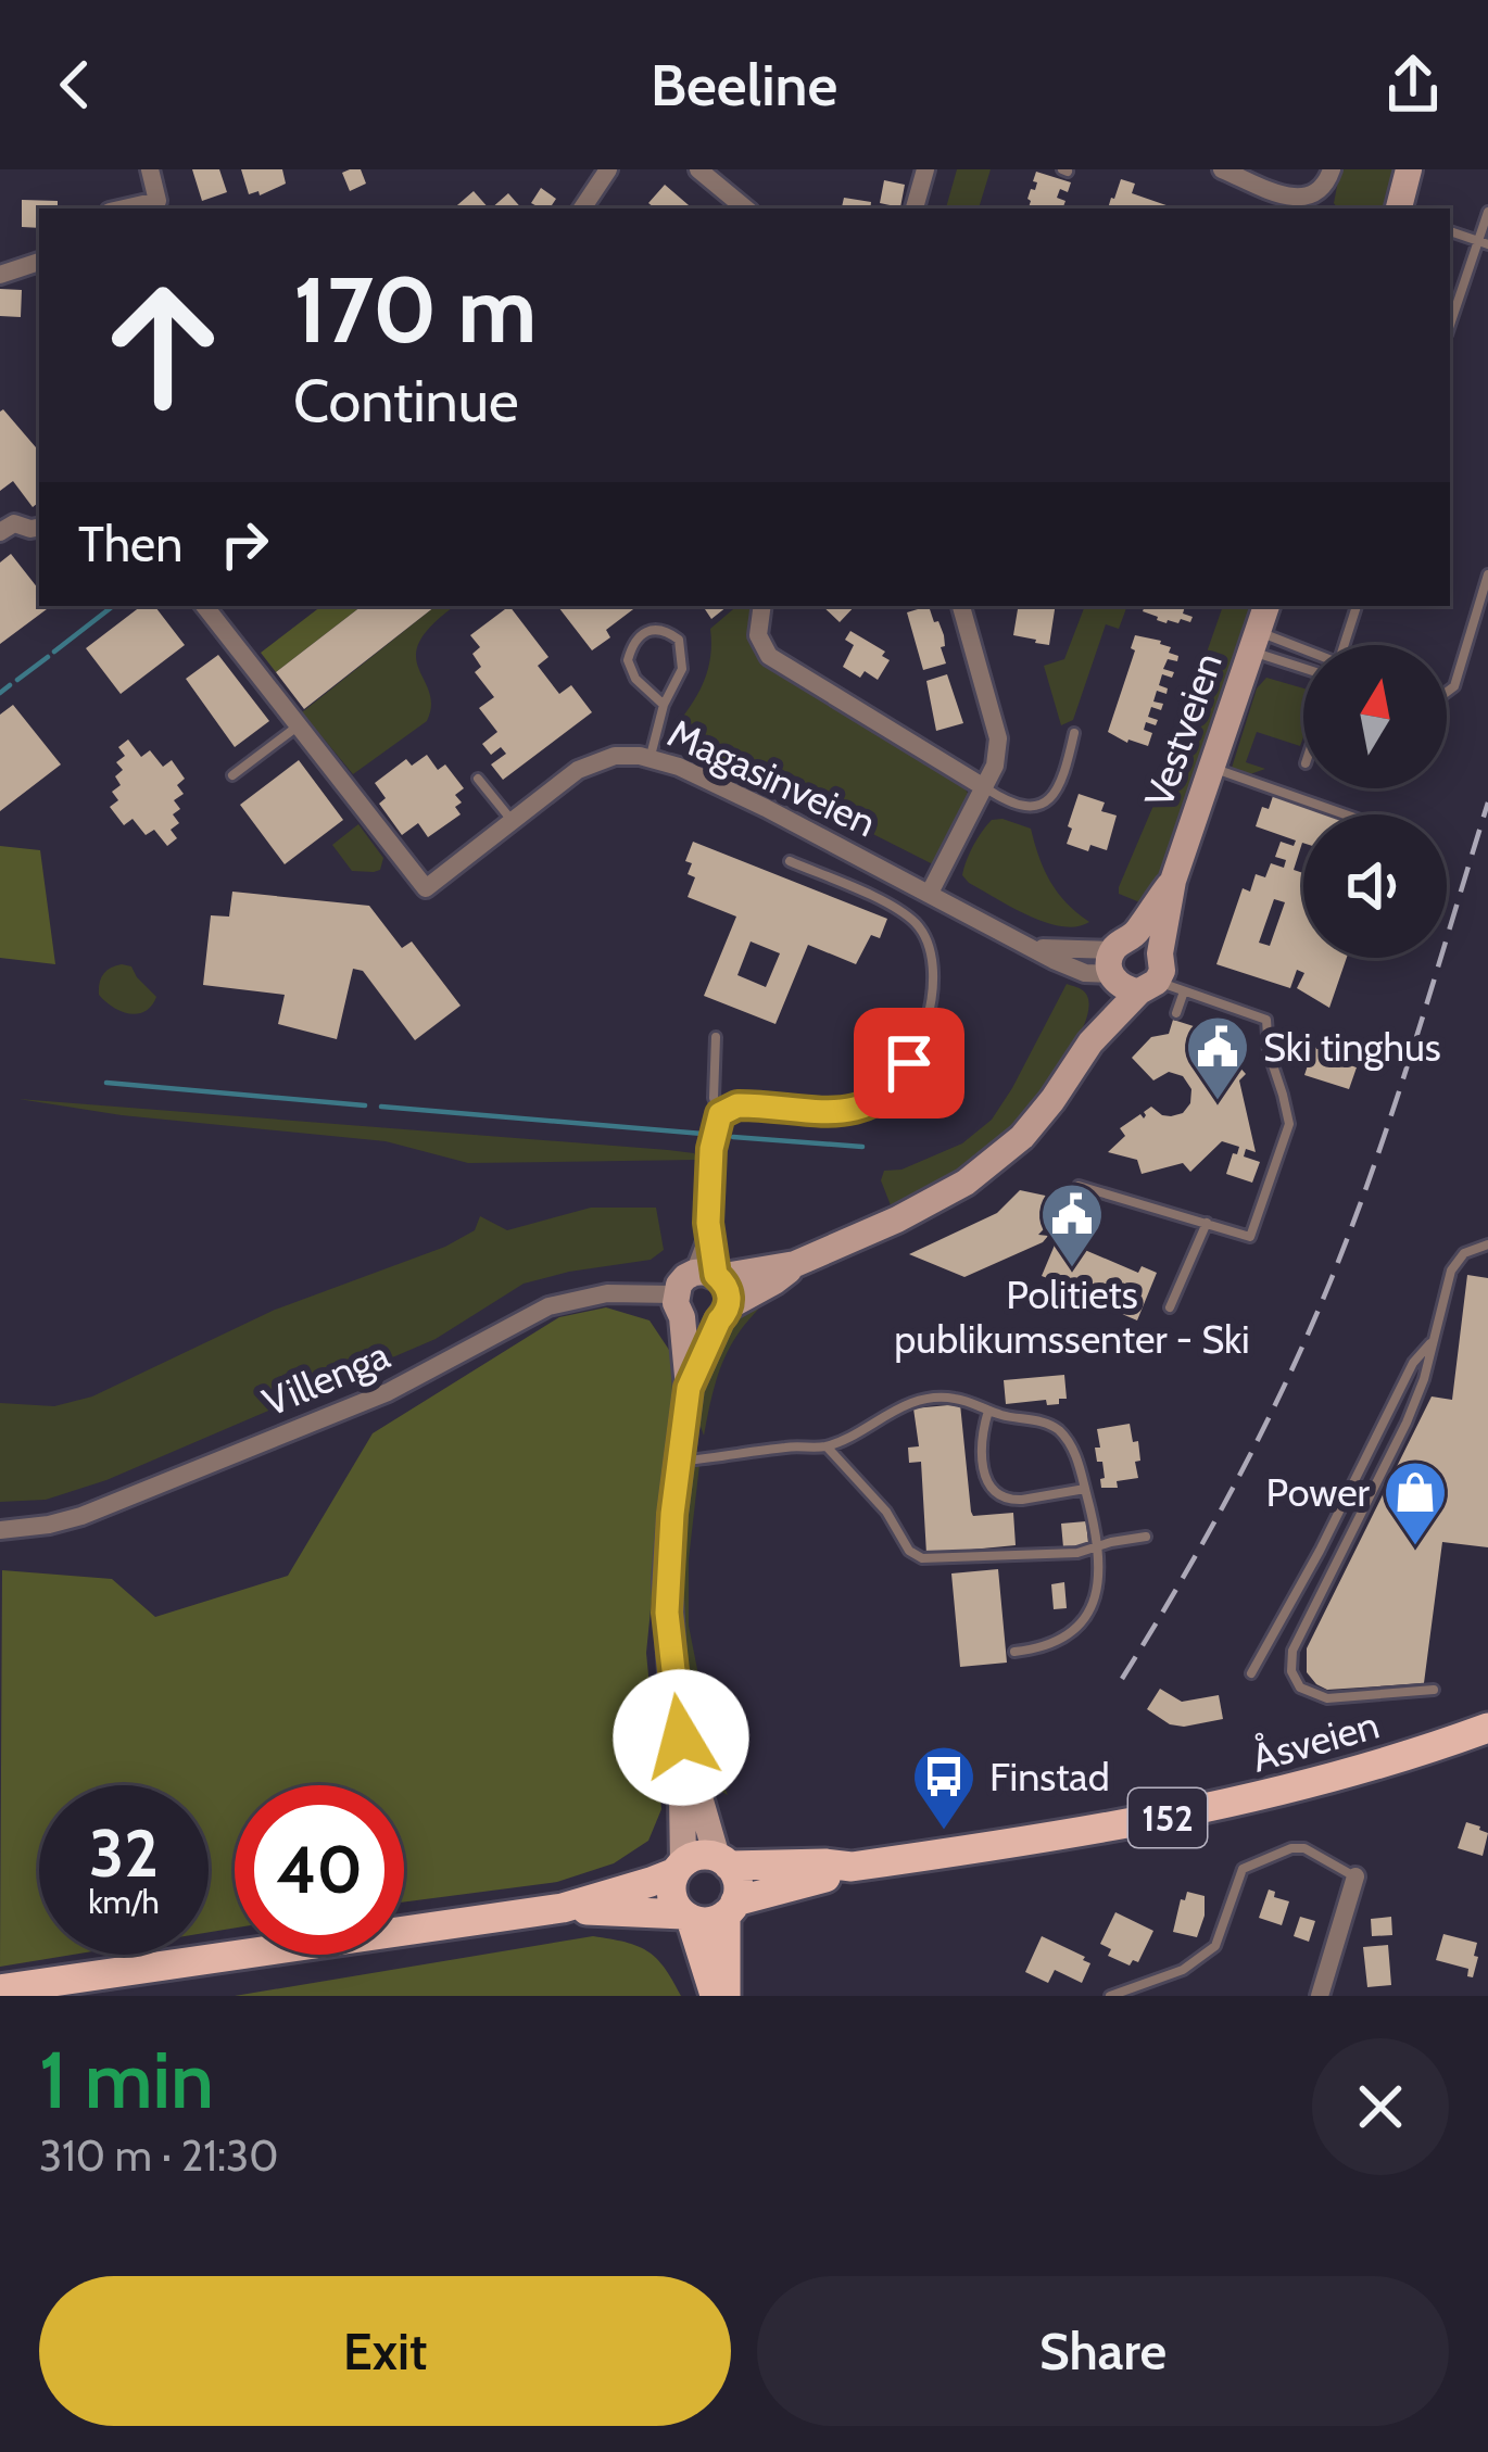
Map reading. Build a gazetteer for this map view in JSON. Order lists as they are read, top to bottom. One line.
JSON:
{"streets":{"main road":["Åsveien","152"],"street":["Vestveien","Magasinveien","Villenga"]},"crossings":[["Vestveien","Magasinveien"],["Vestveien","Villenga"]],"places":{"public building":["Ski tinghus","Politiets publikumssenter - Ski"],"shop":["Power"],"bus stop":["Finstad"]},"north":"top","page":{"header":"Beeline","turn":["170 m","Continue"],"then":"Then","speed":"32 km/h","limit":"40","heading":["1 min","310 m · 21:30"],"buttons":["Exit","Share"]}}
